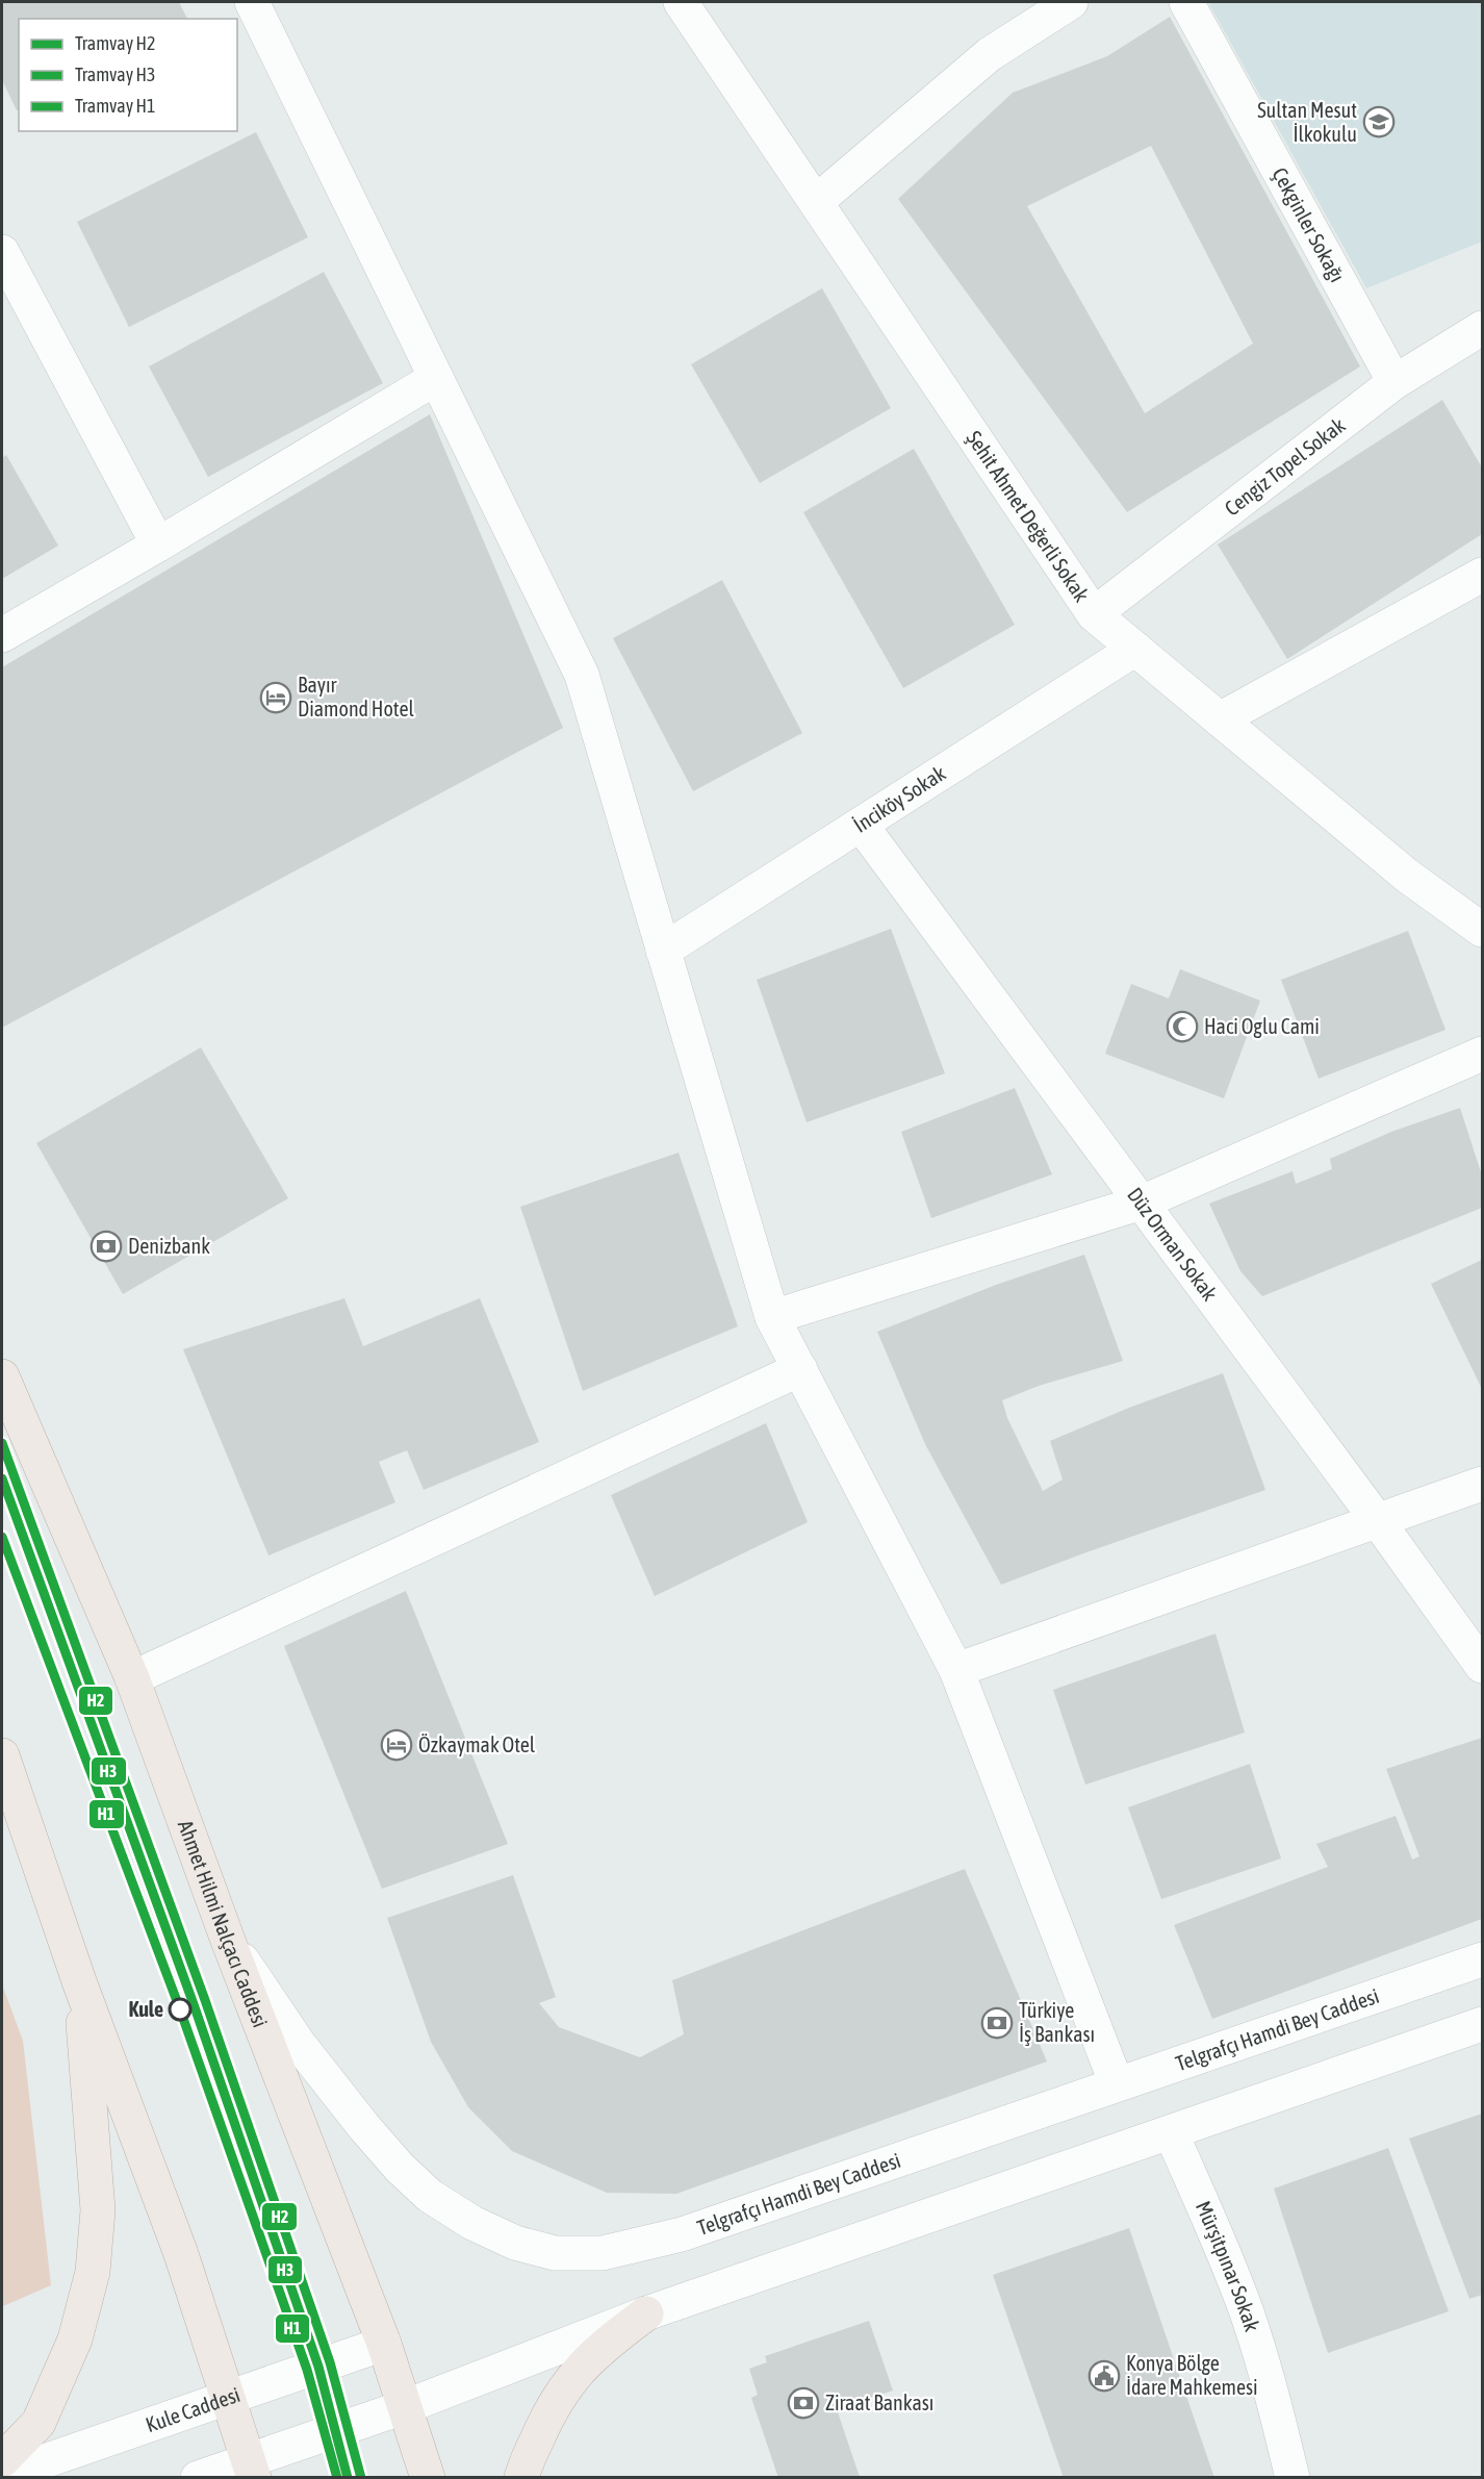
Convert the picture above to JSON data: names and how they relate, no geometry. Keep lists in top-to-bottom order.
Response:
{
  "streets": {
    "main road": ["Ahmet Hilmi Nalçacı Caddesi"],
    "street": [
      "Çekginler Sokağı",
      "Cengiz Topel Sokak",
      "Şehit Ahmet Değerli Sokak",
      "İnciköy Sokak",
      "Düz Orman Sokak",
      "Telgrafçı Hamdi Bey Caddesi",
      "Mürşitpınar Sokak",
      "Kule Caddesi"
    ]
  },
  "crossings": [
    ["Çekginler Sokağı", "Cengiz Topel Sokak"],
    ["Cengiz Topel Sokak", "Şehit Ahmet Değerli Sokak"],
    ["Şehit Ahmet Değerli Sokak", "İnciköy Sokak"],
    ["İnciköy Sokak", "Düz Orman Sokak"],
    ["Ahmet Hilmi Nalçacı Caddesi", "Telgrafçı Hamdi Bey Caddesi"],
    ["Ahmet Hilmi Nalçacı Caddesi", "Kule Caddesi"]
  ],
  "places": {
    "school or university": ["Sultan Mesut İlkokulu"],
    "hotel": ["Bayır Diamond Hotel", "Özkaymak Otel"],
    "mosque": ["Haci Oglu Cami"],
    "bank": ["Denizbank", "Türkiye İş Bankası", "Ziraat Bankası"],
    "other": ["Kule"],
    "public building": ["Konya Bölge İdare Mahkemesi"]
  },
  "lines": ["tram line H2", "tram line H3", "tram line H1"],
  "legend": ["Tramvay H2", "Tramvay H3", "Tramvay H1"]
}
